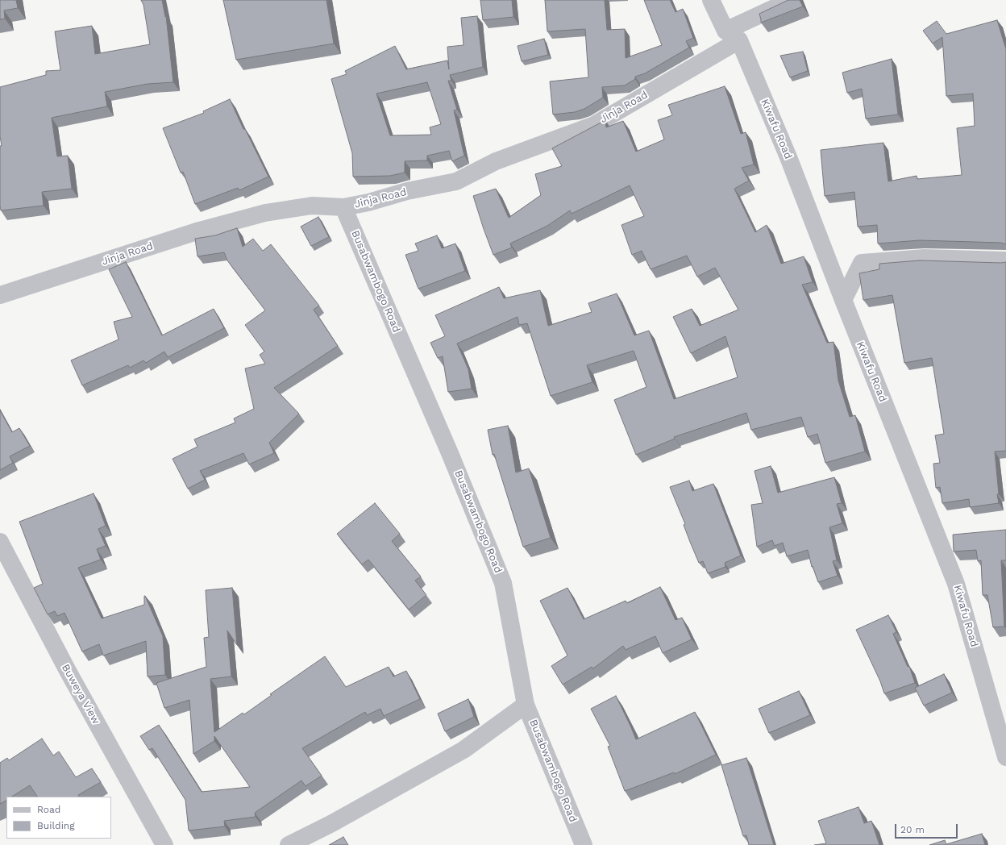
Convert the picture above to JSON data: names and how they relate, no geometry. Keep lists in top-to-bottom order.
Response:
{
  "streets": {
    "street": [
      "Jinja Road",
      "Kiwafu Road",
      "Busabwambogo Road",
      "Buweya View"
    ]
  },
  "crossings": [
    ["Jinja Road", "Kiwafu Road"],
    ["Jinja Road", "Busabwambogo Road"]
  ],
  "legend": ["Road", "Building"],
  "scale_bar": "20 m"
}
